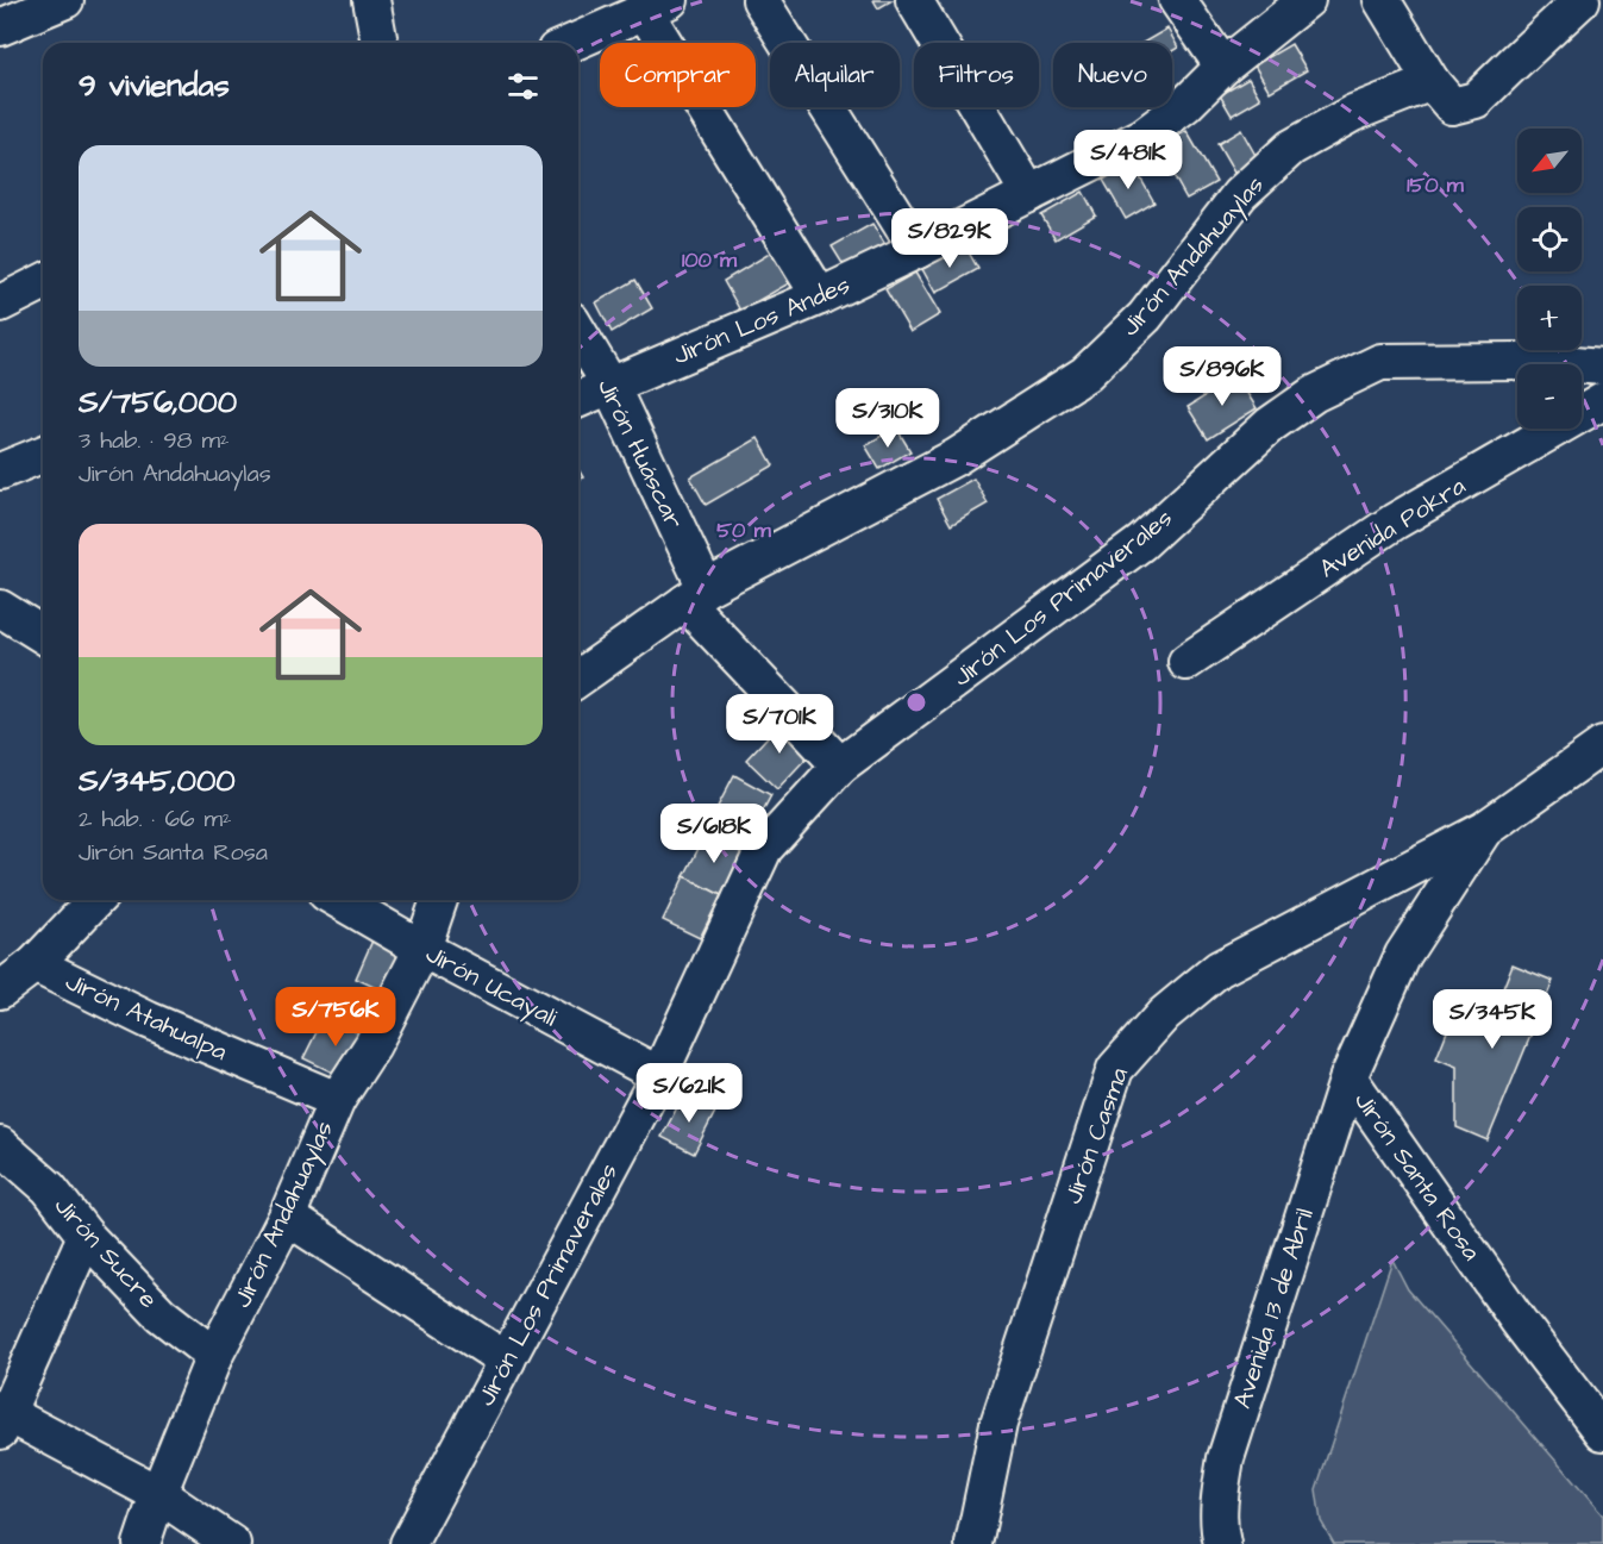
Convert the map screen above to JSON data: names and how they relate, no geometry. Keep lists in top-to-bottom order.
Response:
{
  "streets": {
    "street": [
      "Jirón Andahuaylas",
      "Jirón Los Andes",
      "Jirón Huáscar",
      "Avenida Pokra",
      "Jirón Los Primaverales",
      "Jirón Ucayali",
      "Jirón Atahualpa",
      "Jirón Casma",
      "Jirón Santa Rosa",
      "Jirón Sucre",
      "Avenida 13 de Abril"
    ]
  },
  "crossings": [
    ["Jirón Andahuaylas", "Jirón Huáscar"],
    ["Jirón Andahuaylas", "Jirón Ucayali"],
    ["Jirón Andahuaylas", "Jirón Atahualpa"],
    ["Jirón Andahuaylas", "Jirón Sucre"],
    ["Jirón Los Andes", "Jirón Huáscar"],
    ["Jirón Huáscar", "Jirón Los Primaverales"],
    ["Jirón Los Primaverales", "Jirón Ucayali"],
    ["Jirón Casma", "Jirón Santa Rosa"],
    ["Jirón Santa Rosa", "Avenida 13 de Abril"]
  ],
  "north": "bottom left",
  "page": {
    "chip": [
      "Comprar",
      "Alquilar",
      "Filtros",
      "Nuevo"
    ],
    "heading": "9 viviendas",
    "map_buttons": ["+", "−"],
    "list": [
      {
        "name": "S/756,000",
        "note": "3 hab. · 98 m² · Jirón Andahuaylas"
      },
      {
        "name": "S/345,000",
        "note": "2 hab. · 66 m² · Jirón Santa Rosa"
      }
    ],
    "price": [
      "S/481K",
      "S/829K",
      "S/896K",
      "S/310K",
      "S/701K",
      "S/618K",
      "S/756K",
      "S/345K",
      "S/621K"
    ]
  },
  "rings": ["150 m", "100 m", "50 m"]
}
